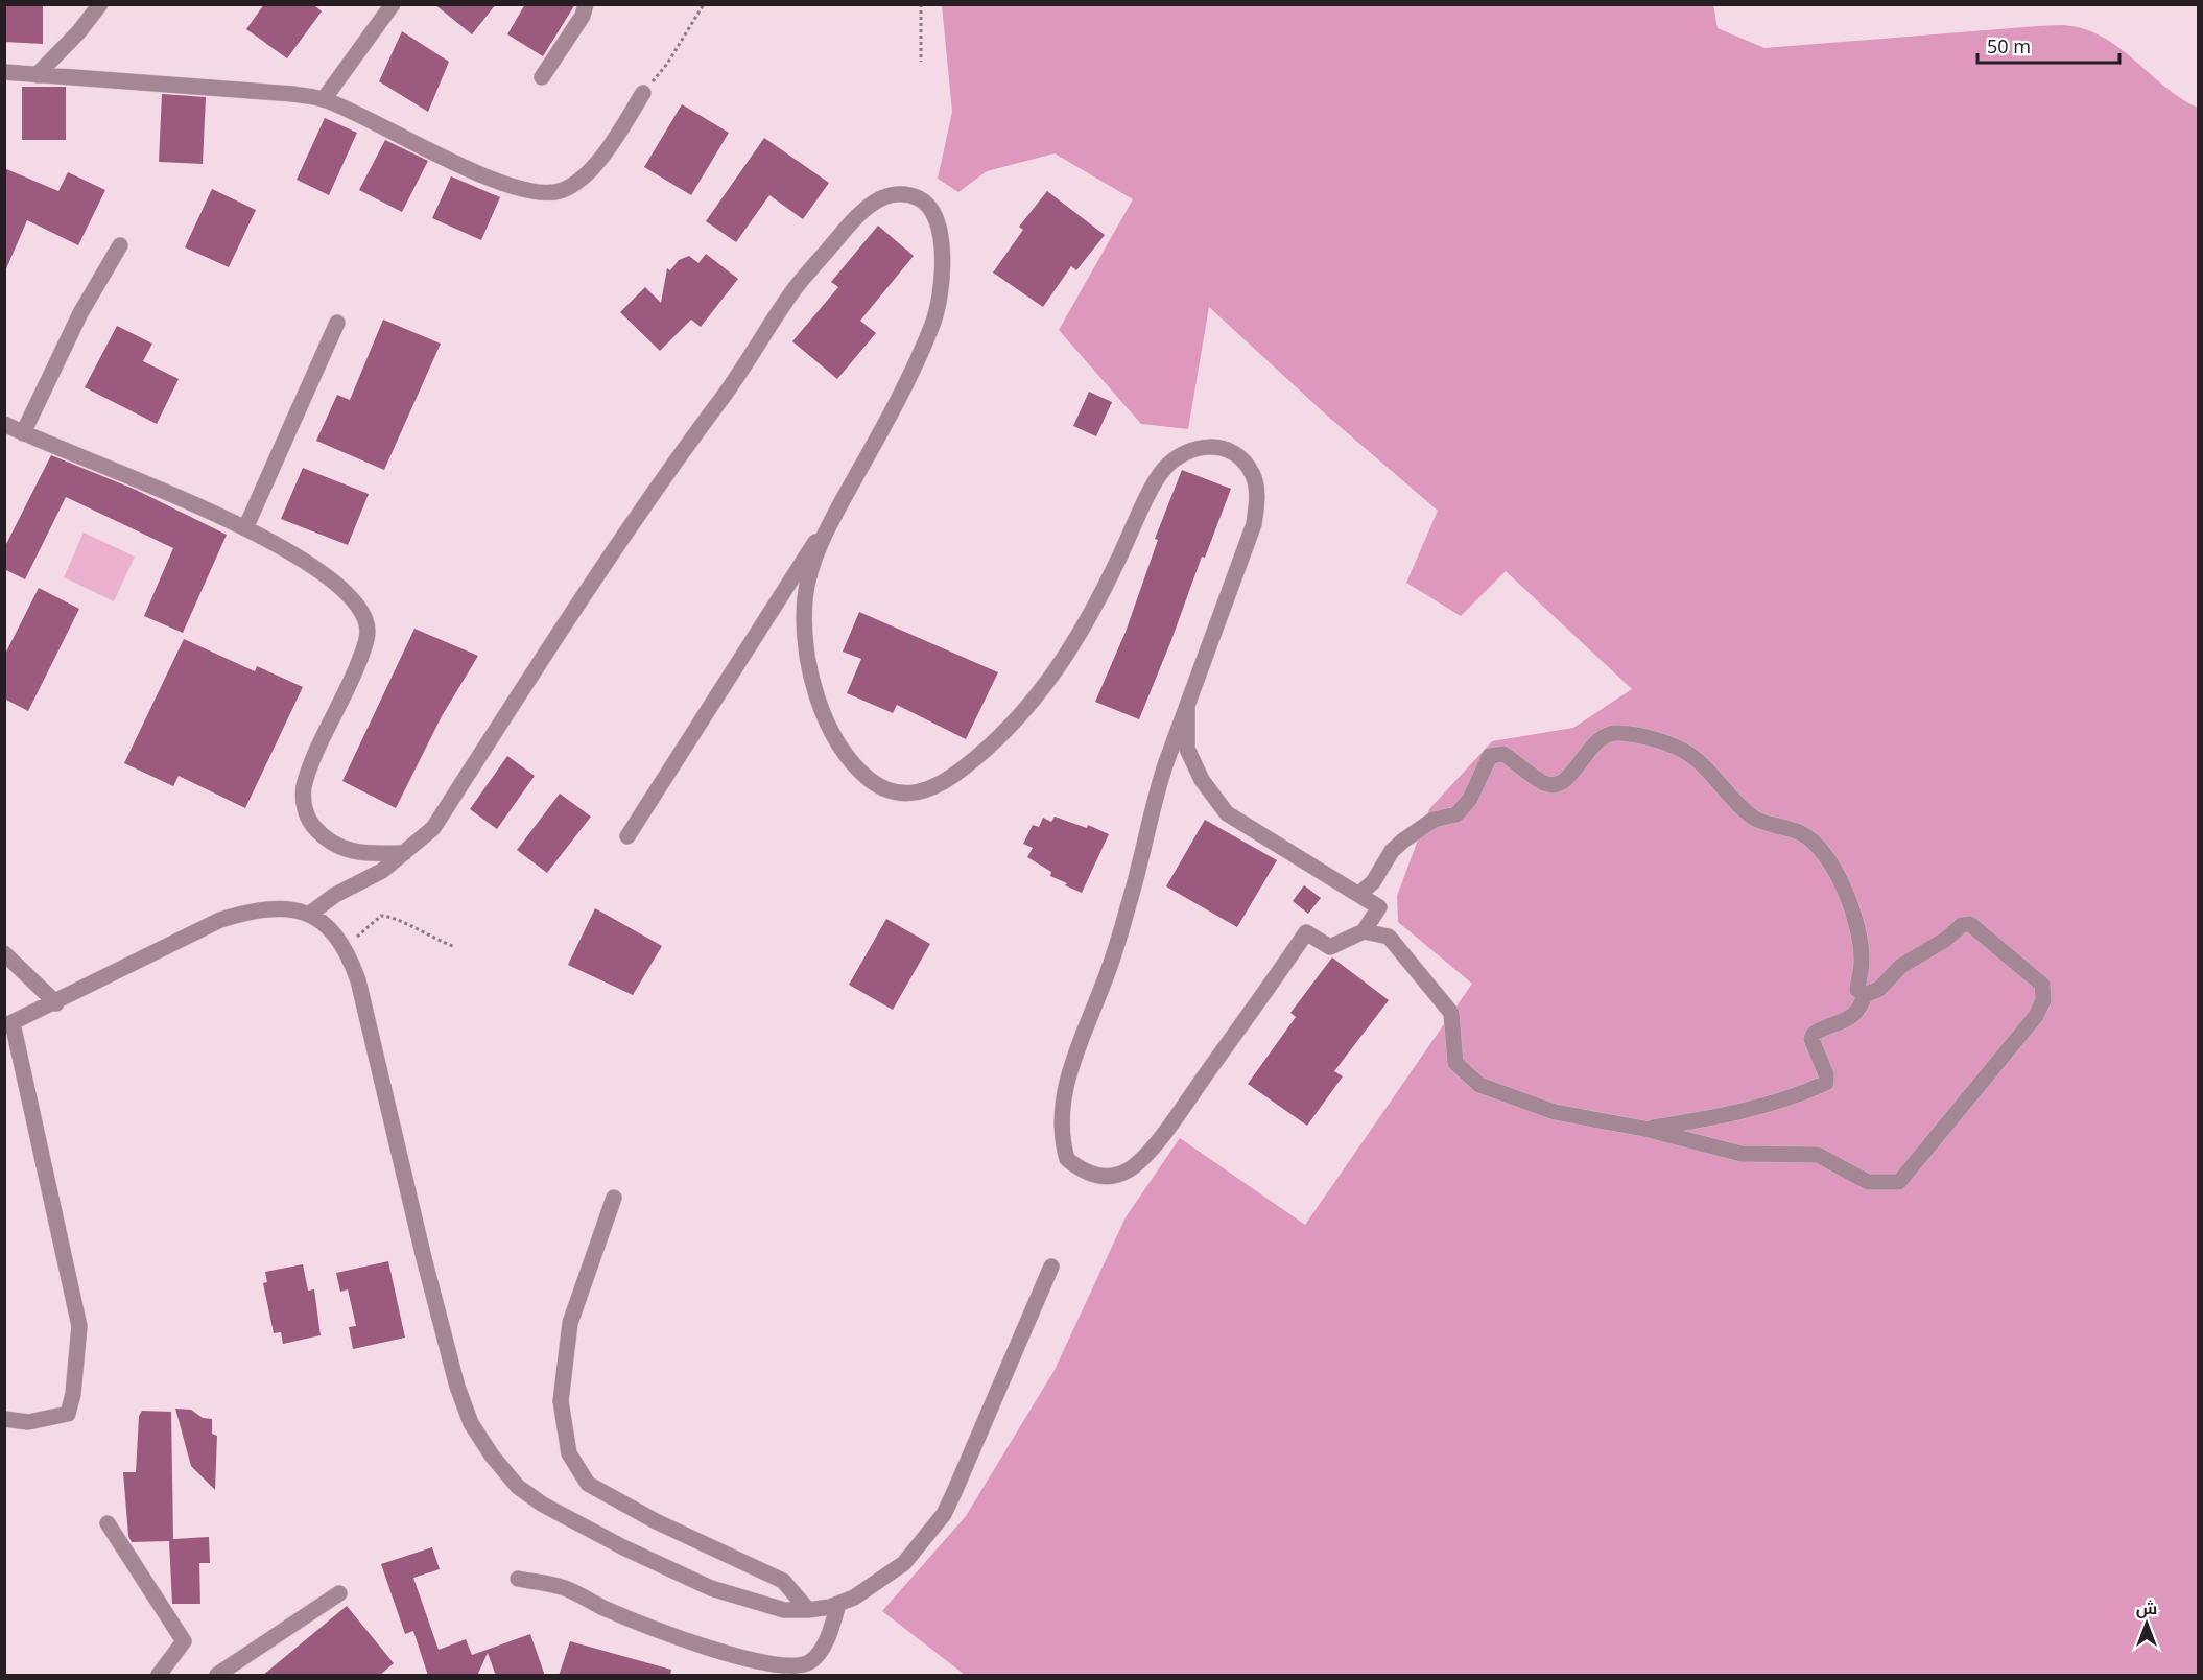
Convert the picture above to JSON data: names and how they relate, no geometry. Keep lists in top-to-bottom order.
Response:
{
  "scale_bar": "50 m",
  "north": "top"
}
